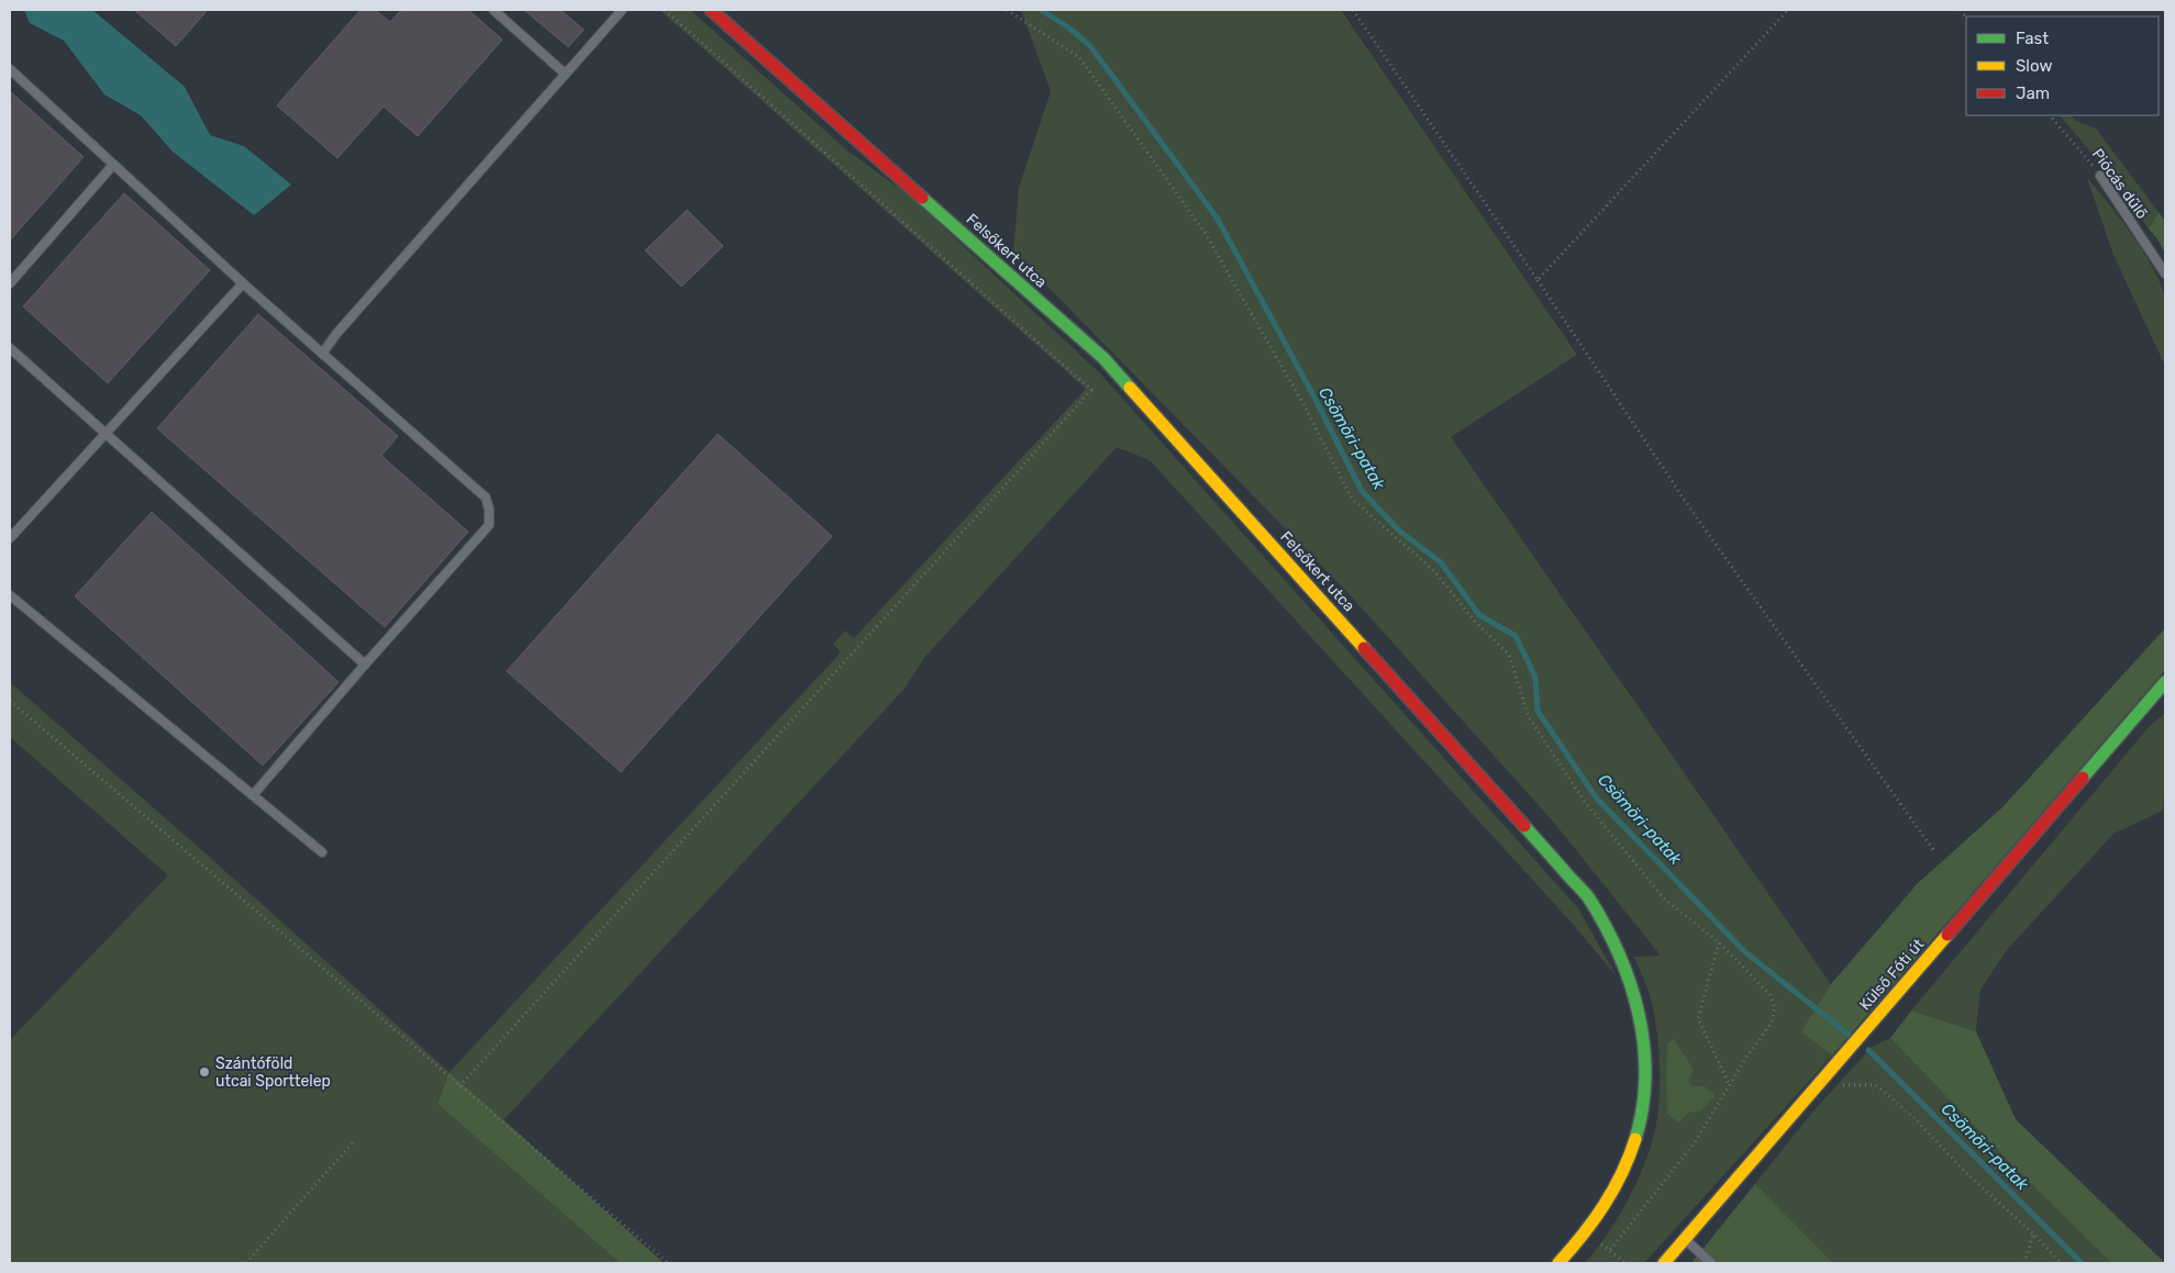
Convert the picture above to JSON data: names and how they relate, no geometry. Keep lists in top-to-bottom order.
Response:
{
  "streets": {
    "street": ["Felsőkert utca", "Külső Fóti út"],
    "lane": ["Piócás dűlő"]
  },
  "water": ["Csömöri-patak"],
  "places": ["Szántóföld utcai Sporttelep"],
  "legend": ["Fast", "Slow", "Jam"]
}
